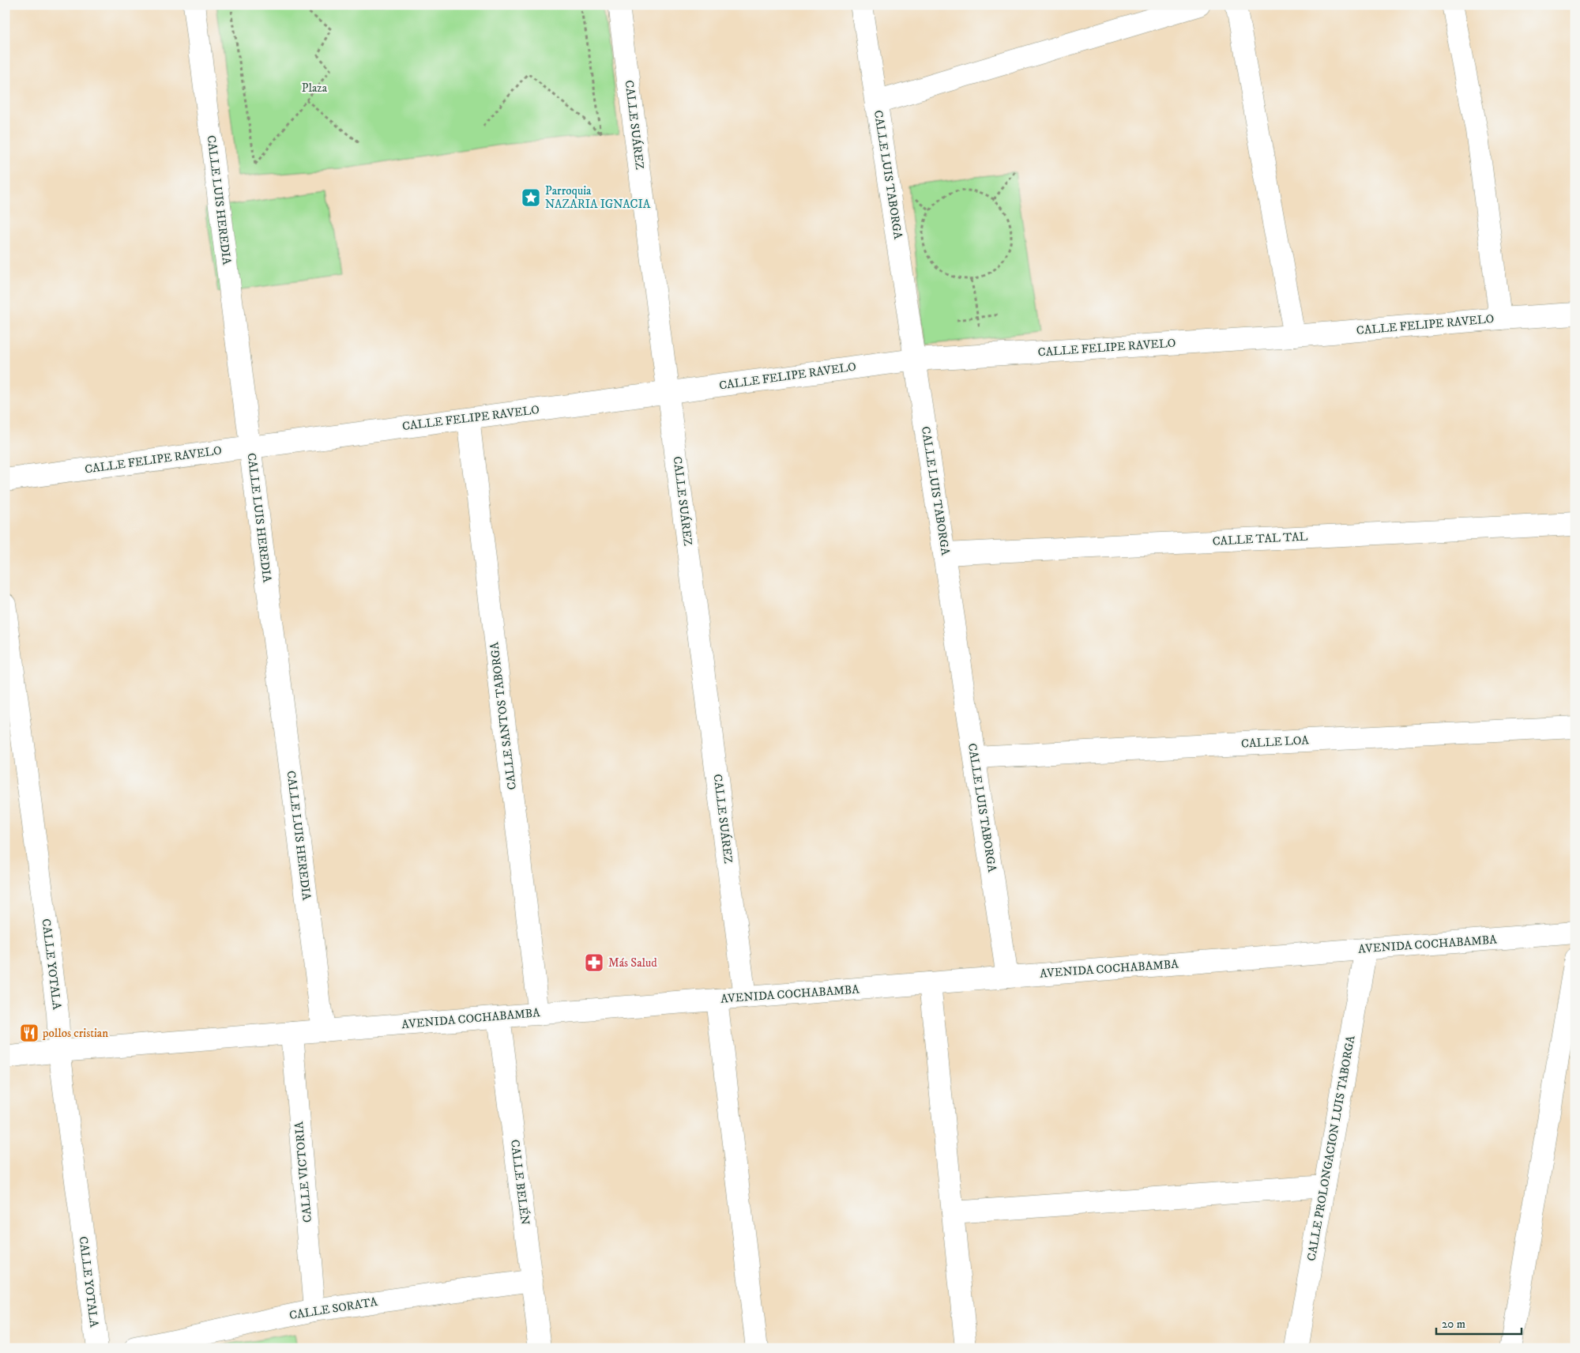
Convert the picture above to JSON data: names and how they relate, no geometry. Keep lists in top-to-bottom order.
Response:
{
  "streets": {
    "street": [
      "CALLE SUÁREZ",
      "CALLE LUIS TABORGA",
      "CALLE LUIS HEREDIA",
      "CALLE FELIPE RAVELO",
      "CALLE TAL TAL",
      "CALLE SANTOS TABORGA",
      "CALLE LOA",
      "AVENIDA COCHABAMBA",
      "CALLE YOTALA",
      "CALLE PROLONGACION LUIS TABORGA",
      "CALLE VICTORIA",
      "CALLE BELÉN",
      "CALLE SORATA"
    ]
  },
  "crossings": [
    ["CALLE SUÁREZ", "CALLE FELIPE RAVELO"],
    ["CALLE SUÁREZ", "AVENIDA COCHABAMBA"],
    ["CALLE LUIS TABORGA", "CALLE FELIPE RAVELO"],
    ["CALLE LUIS TABORGA", "CALLE TAL TAL"],
    ["CALLE LUIS TABORGA", "CALLE LOA"],
    ["CALLE LUIS TABORGA", "AVENIDA COCHABAMBA"],
    ["CALLE LUIS HEREDIA", "CALLE FELIPE RAVELO"],
    ["CALLE LUIS HEREDIA", "AVENIDA COCHABAMBA"],
    ["CALLE FELIPE RAVELO", "CALLE SANTOS TABORGA"],
    ["CALLE SANTOS TABORGA", "AVENIDA COCHABAMBA"],
    ["AVENIDA COCHABAMBA", "CALLE YOTALA"],
    ["AVENIDA COCHABAMBA", "CALLE PROLONGACION LUIS TABORGA"],
    ["AVENIDA COCHABAMBA", "CALLE VICTORIA"],
    ["AVENIDA COCHABAMBA", "CALLE BELÉN"],
    ["CALLE VICTORIA", "CALLE SORATA"],
    ["CALLE BELÉN", "CALLE SORATA"]
  ],
  "parks": ["Plaza"],
  "places": {
    "place": ["Parroquia NAZARIA IGNACIA"],
    "pharmacy": ["Más Salud"],
    "restaurant": ["pollos cristian"]
  },
  "scale_bar": "20 m"
}
